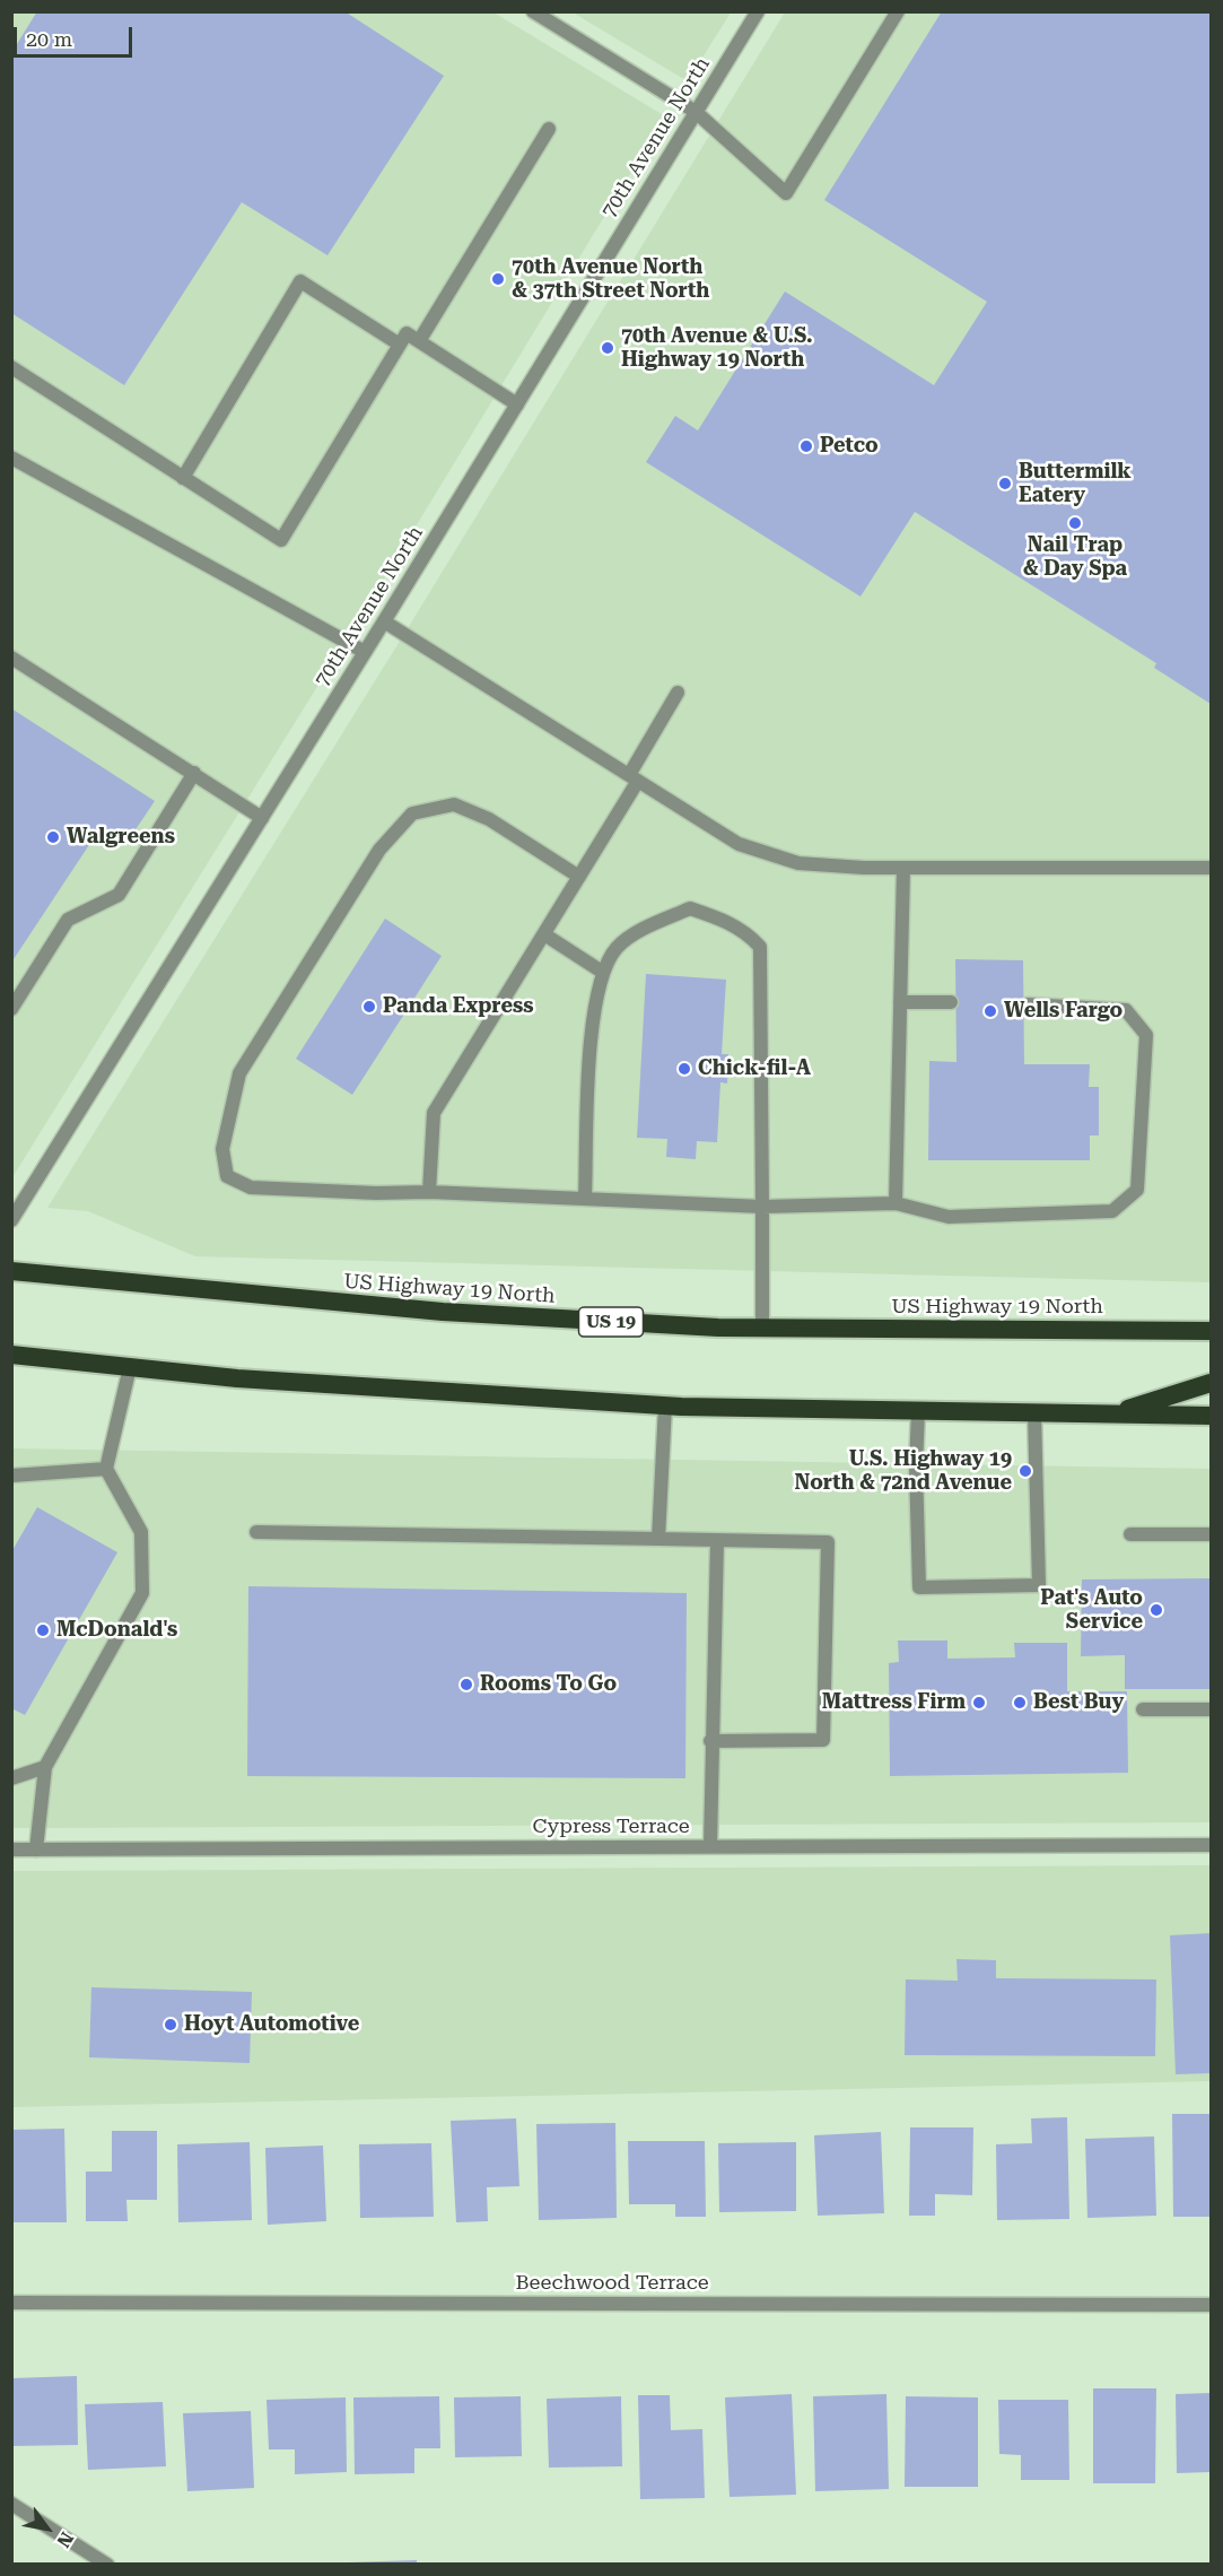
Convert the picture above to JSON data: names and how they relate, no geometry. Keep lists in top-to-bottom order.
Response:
{
  "streets": {
    "highway": ["US Highway 19 North", "US 19"],
    "street": ["70th Avenue North", "Cypress Terrace", "Beechwood Terrace"]
  },
  "places": [
    "70th Avenue North & 37th Street North",
    "70th Avenue & U.S. Highway 19 North",
    "Petco",
    "Buttermilk Eatery",
    "Nail Trap & Day Spa",
    "Walgreens",
    "Panda Express",
    "Wells Fargo",
    "Chick-fil-A",
    "U.S. Highway 19 North & 72nd Avenue",
    "Pat's Auto Service",
    "McDonald's",
    "Rooms To Go",
    "Mattress Firm",
    "Best Buy",
    "Hoyt Automotive"
  ],
  "scale_bar": "20 m",
  "north": "bottom right"
}
